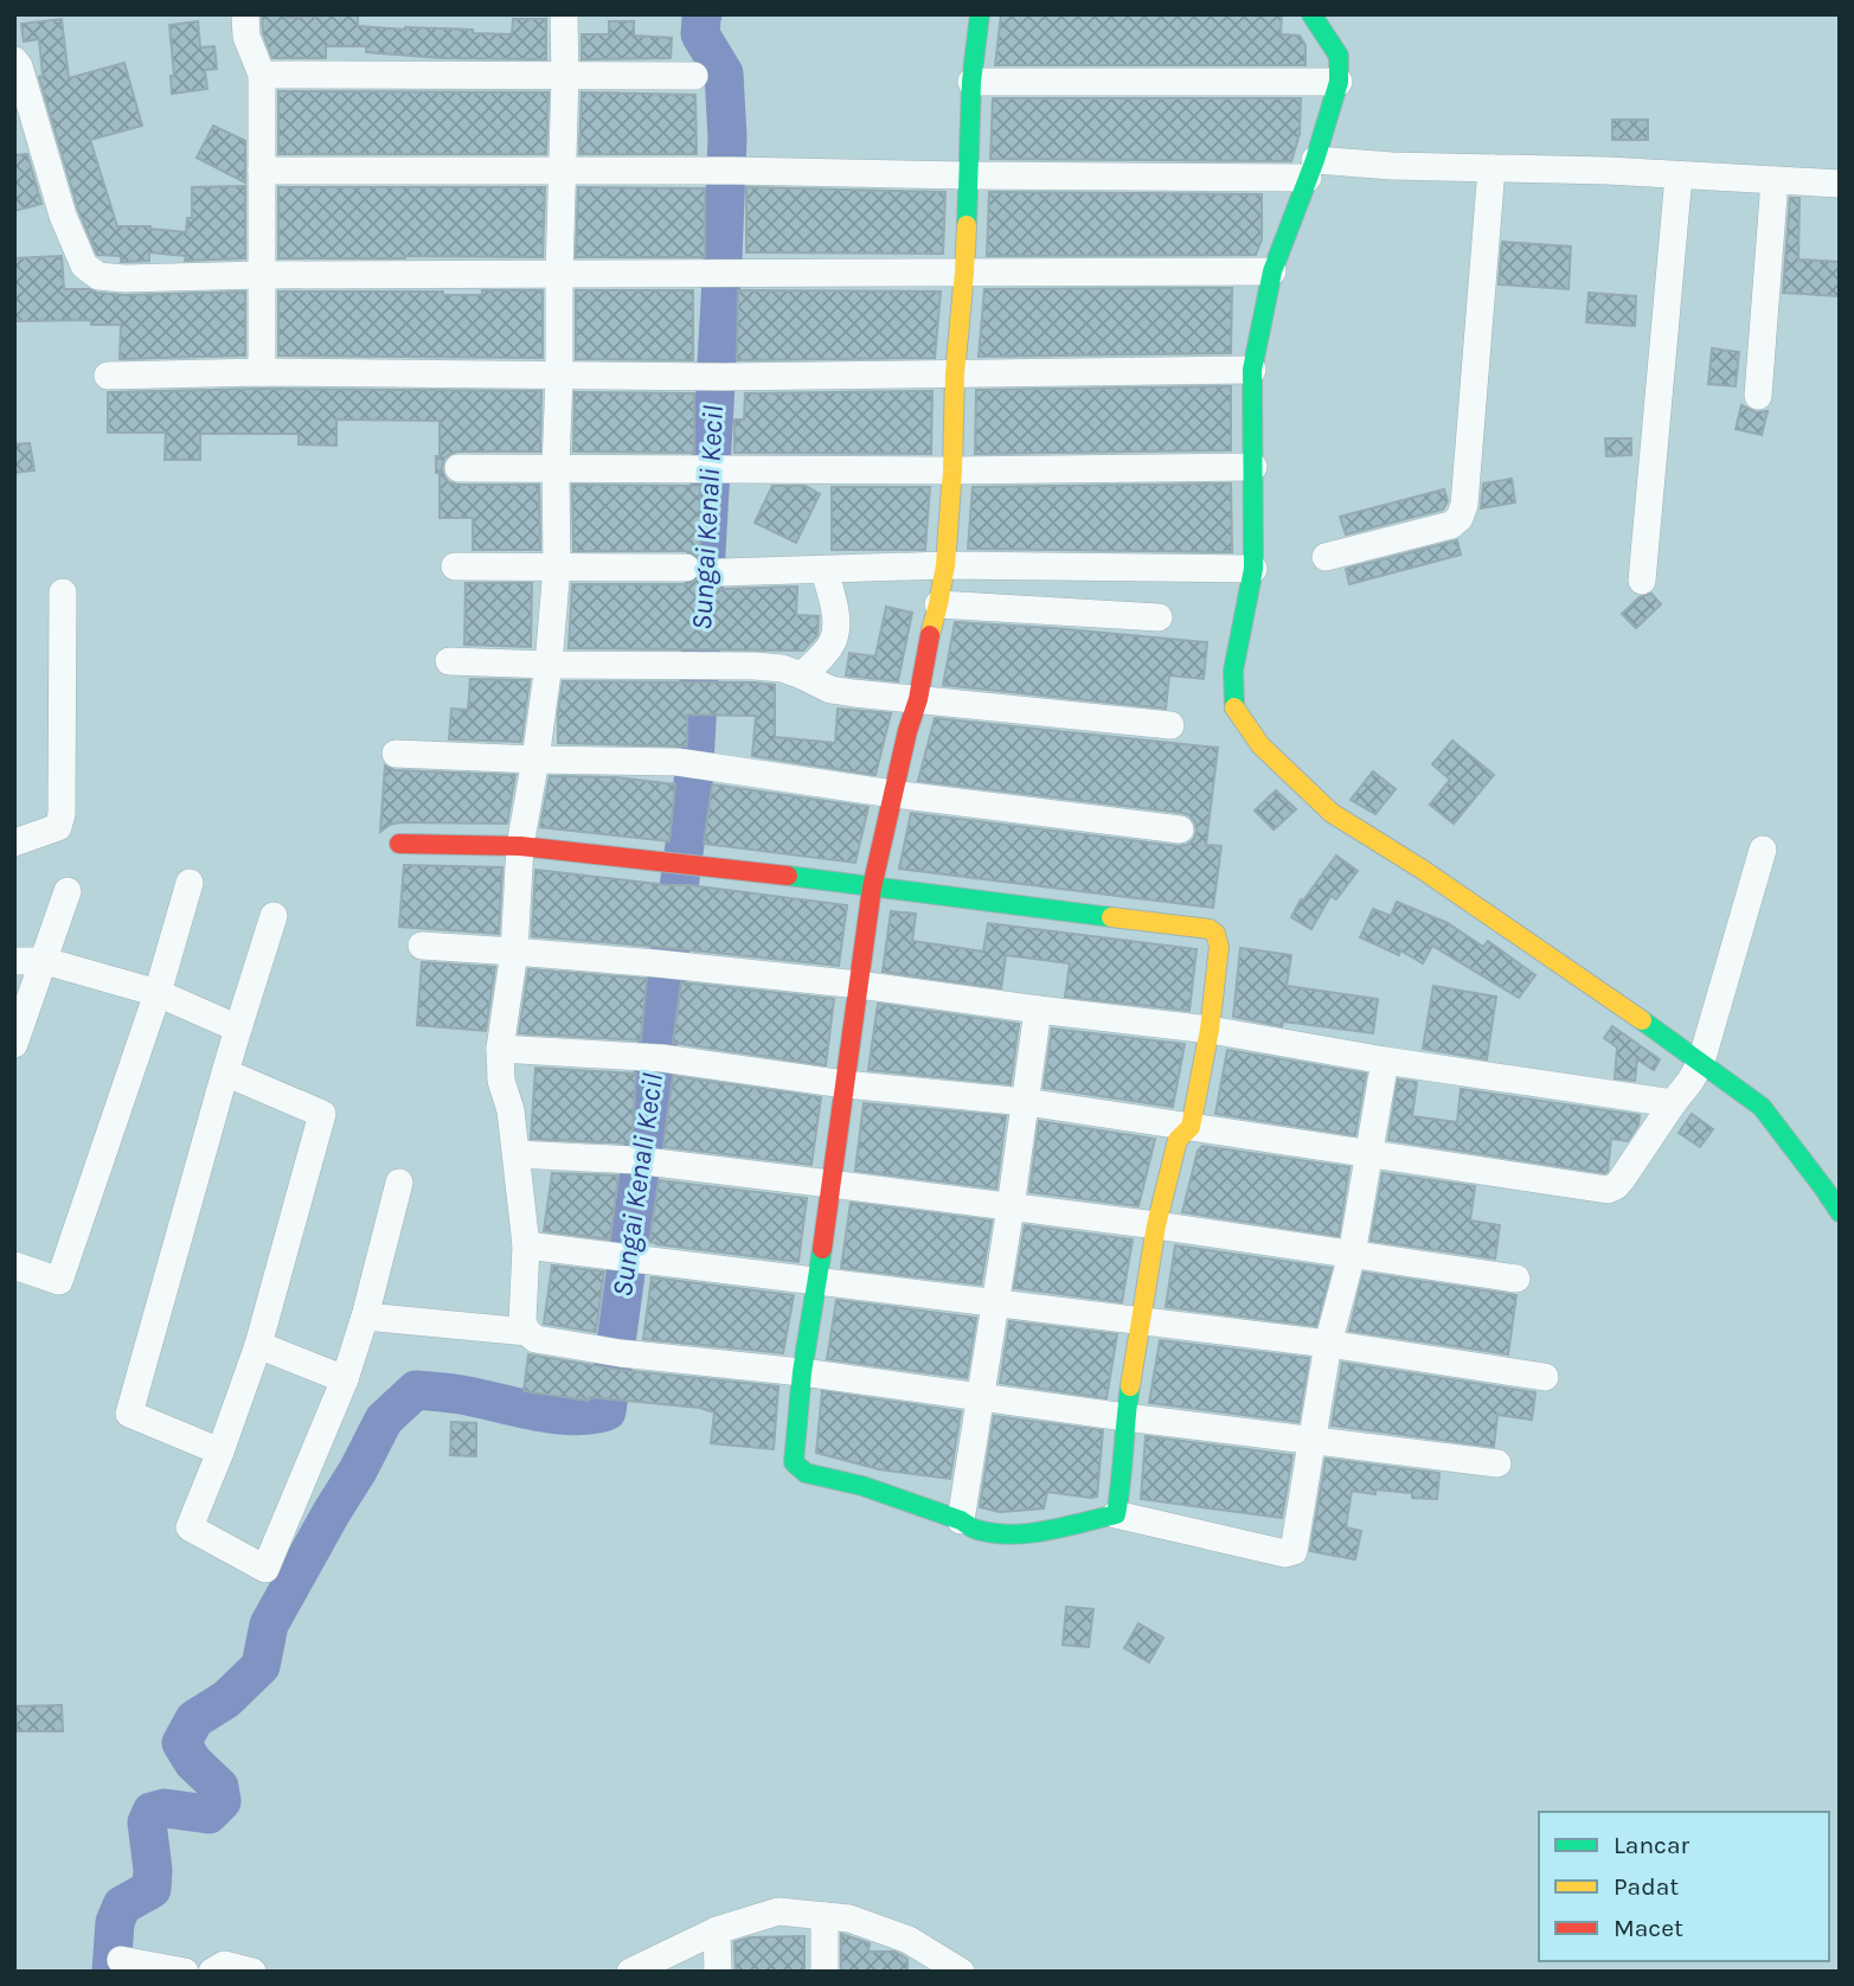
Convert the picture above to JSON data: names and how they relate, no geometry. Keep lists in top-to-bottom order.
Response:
{
  "water": ["Sungai Kenali Kecil"],
  "legend": ["Lancar", "Padat", "Macet"]
}
